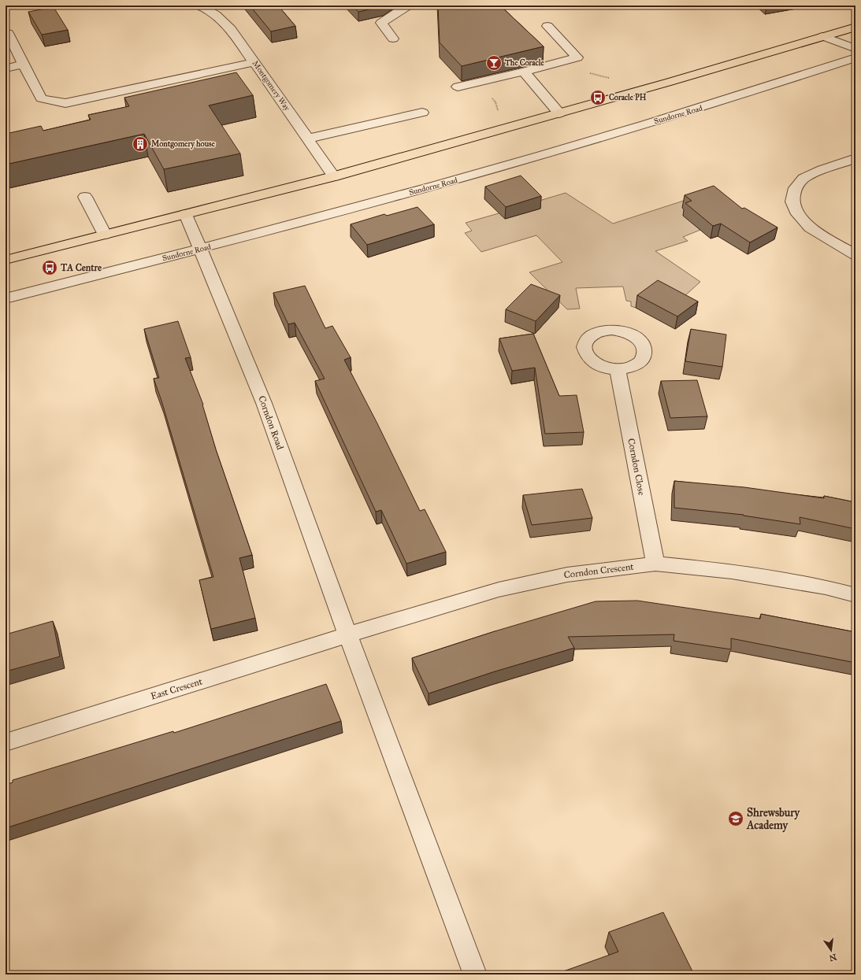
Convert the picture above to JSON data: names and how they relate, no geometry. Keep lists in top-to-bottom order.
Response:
{
  "streets": {
    "street": [
      "Montgomery Way",
      "Sundorne Road",
      "Corndon Road",
      "Corndon Close",
      "Corndon Crescent",
      "East Crescent"
    ]
  },
  "crossings": [
    ["Sundorne Road", "Corndon Road"],
    ["Corndon Road", "Corndon Crescent"],
    ["Corndon Road", "East Crescent"],
    ["Corndon Close", "Corndon Crescent"],
    ["Corndon Crescent", "East Crescent"]
  ],
  "places": {
    "bar": ["The Coracle"],
    "bus stop": ["Coracle PH", "TA Centre"],
    "building": ["Montgomery house"],
    "school or university": ["Shrewsbury Academy"]
  },
  "north": "bottom"
}
